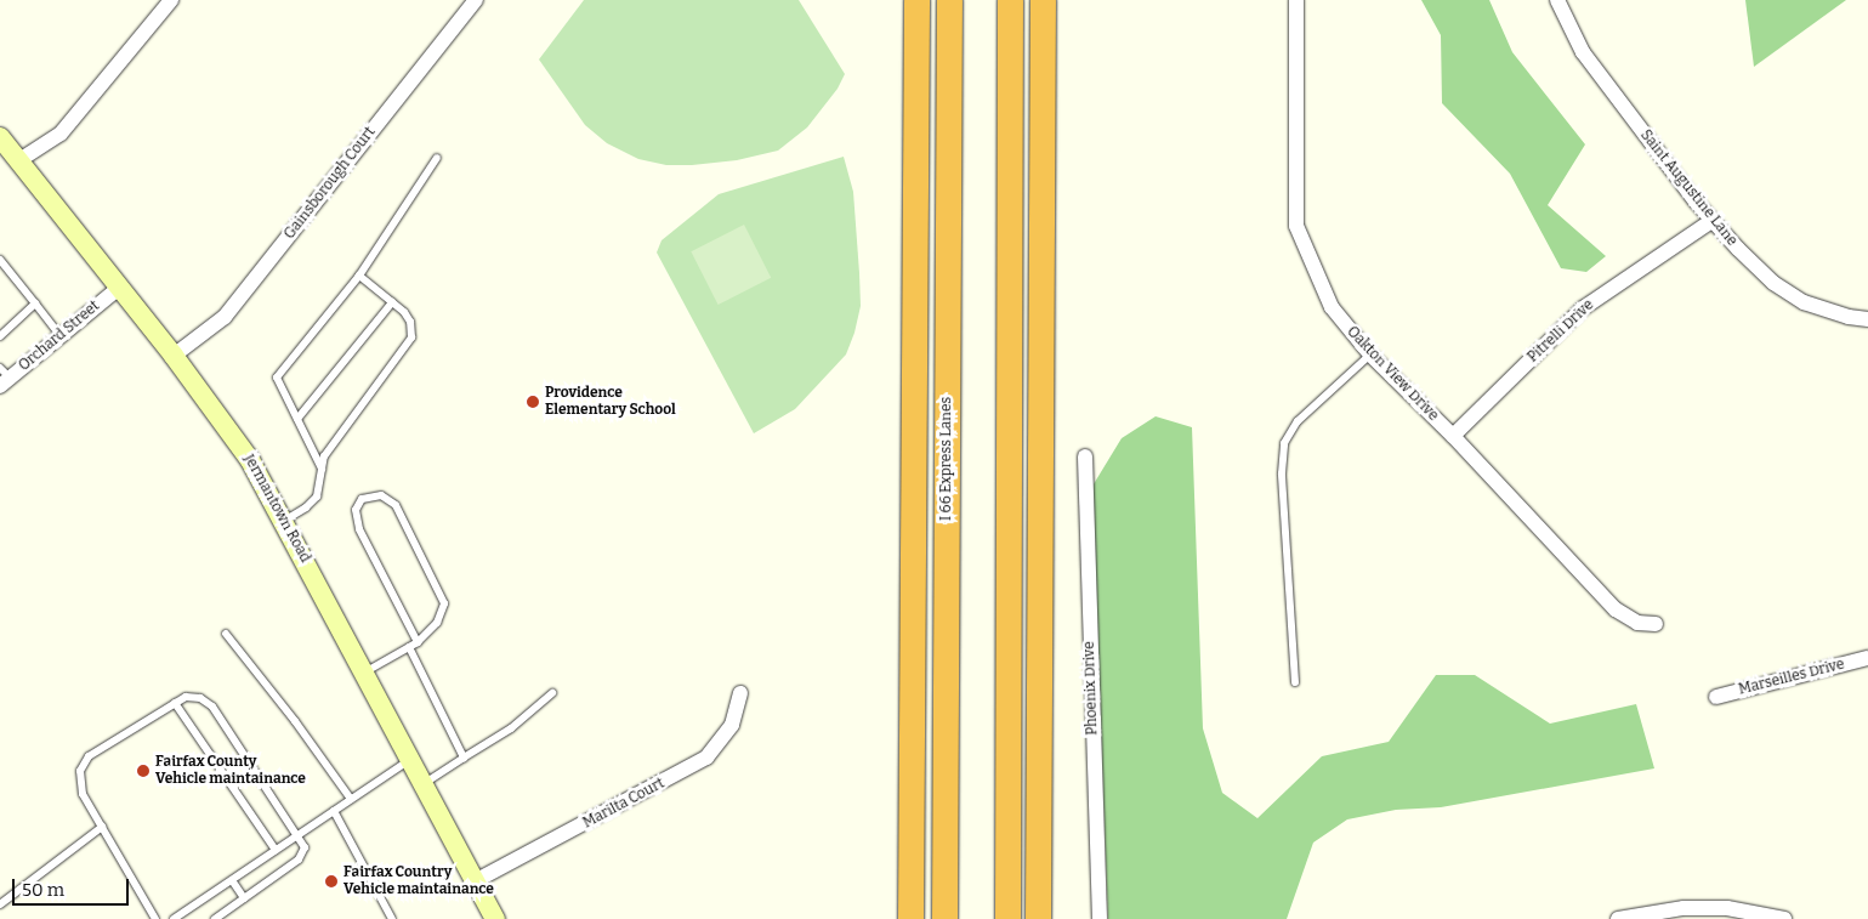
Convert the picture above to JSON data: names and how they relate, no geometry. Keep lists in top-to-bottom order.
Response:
{
  "streets": {
    "highway": ["I 66 Express Lanes"],
    "main road": ["Jermantown Road"],
    "street": [
      "Gainsborough Court",
      "Saint Augustine Lane",
      "Pitrelli Drive",
      "Orchard Street",
      "Oakton View Drive",
      "Marseilles Drive",
      "Phoenix Drive",
      "Marilta Court"
    ]
  },
  "crossings": [
    ["Gainsborough Court", "Jermantown Road"],
    ["Saint Augustine Lane", "Pitrelli Drive"],
    ["Pitrelli Drive", "Oakton View Drive"],
    ["Orchard Street", "Jermantown Road"],
    ["Jermantown Road", "Marilta Court"]
  ],
  "places": ["Providence Elementary School", "Fairfax County Vehicle maintainance", "Fairfax Country Vehicle maintainance"],
  "scale_bar": "50 m"
}
